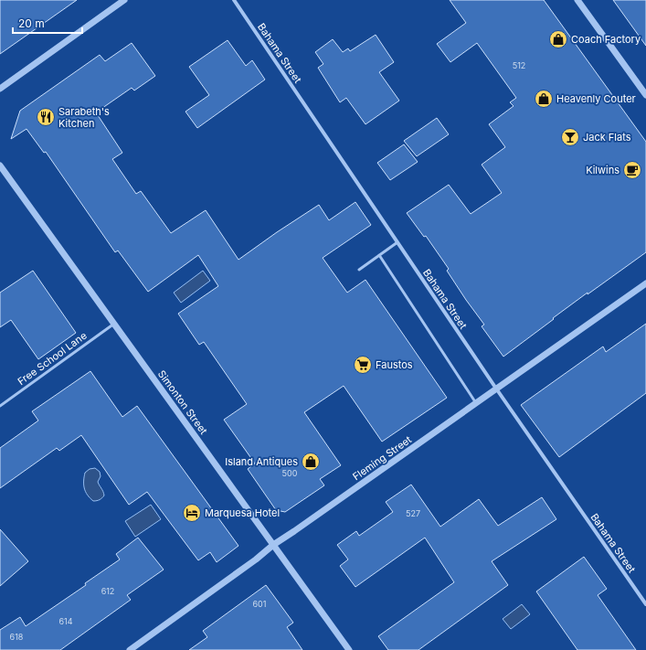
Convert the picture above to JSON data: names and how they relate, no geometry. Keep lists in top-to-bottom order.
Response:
{
  "streets": {
    "street": ["Bahama Street", "Simonton Street", "Fleming Street"],
    "lane": ["Free School Lane"]
  },
  "crossings": [
    ["Bahama Street", "Fleming Street"],
    ["Free School Lane", "Simonton Street"],
    ["Simonton Street", "Fleming Street"]
  ],
  "places": {
    "shop": ["Coach Factory", "Heavenly Couter", "Island Antiques"],
    "restaurant": ["Sarabeth's Kitchen"],
    "bar": ["Jack Flats"],
    "cafe": ["Kilwins"],
    "supermarket": ["Faustos"],
    "hotel": ["Marquesa Hotel"]
  },
  "house_numbers": [
    "512",
    "500",
    "527",
    "612",
    "601",
    "614",
    "618"
  ],
  "scale_bar": "20 m"
}
